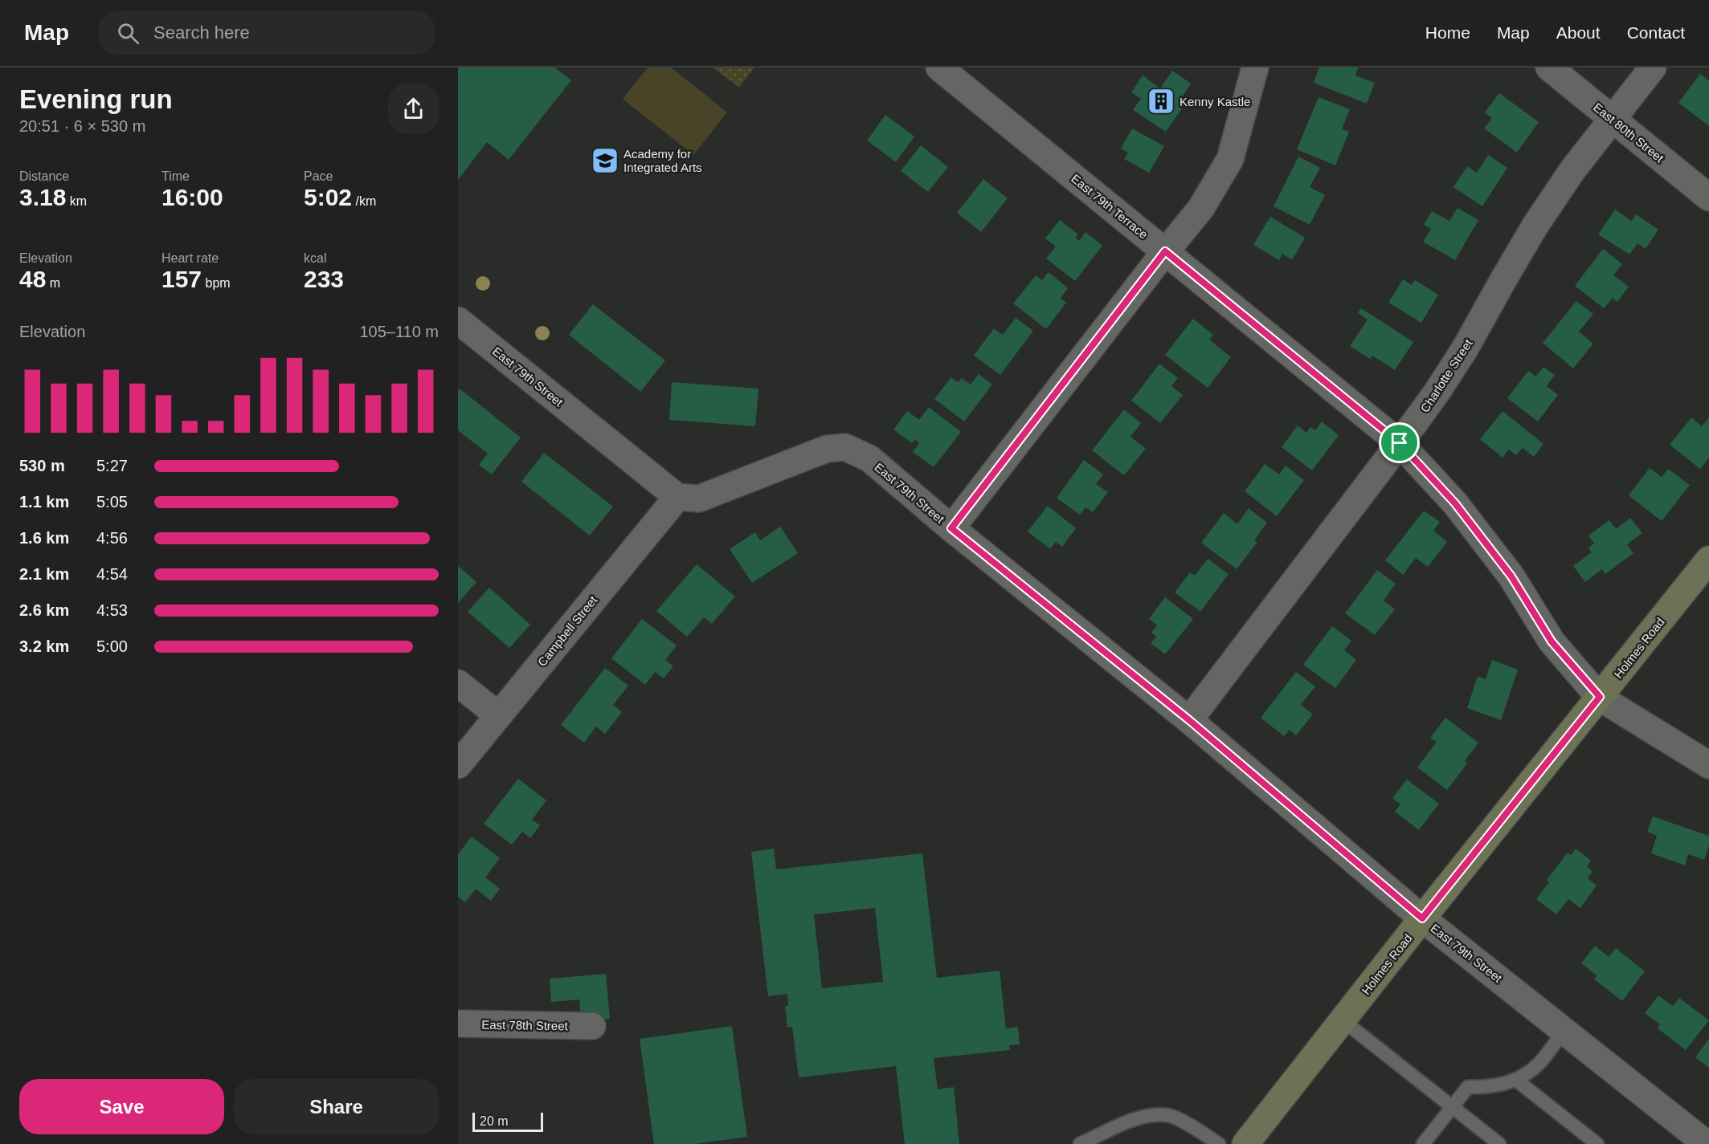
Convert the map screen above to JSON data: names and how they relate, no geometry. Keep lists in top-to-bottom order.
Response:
{
  "streets": {
    "main road": ["Holmes Road"],
    "street": [
      "East 80th Street",
      "East 79th Terrace",
      "Charlotte Street",
      "East 79th Street",
      "Campbell Street",
      "East 78th Street"
    ]
  },
  "crossings": [
    ["East 80th Street", "Charlotte Street"],
    ["East 79th Terrace", "Charlotte Street"],
    ["East 79th Terrace", "Holmes Road"],
    ["Charlotte Street", "East 79th Street"],
    ["East 79th Street", "Campbell Street"],
    ["East 79th Street", "Holmes Road"]
  ],
  "places": {
    "building": ["Kenny Kastle"],
    "school or university": ["Academy for Integrated Arts"]
  },
  "scale_bar": "20 m",
  "page": {
    "header": "Map",
    "search": "Search here",
    "nav": [
      "Home",
      "Map",
      "About",
      "Contact"
    ],
    "heading": ["Evening run", "20:51 · 6 × 530 m"],
    "stats": [
      ["Distance", "3.18 km"],
      ["Time", "16:00"],
      ["Pace", "5:02 /km"],
      ["Elevation", "48 m"],
      ["Heart rate", "157 bpm"],
      ["kcal", "233"]
    ],
    "chart": ["Elevation", "105–110 m"],
    "list": [
      {
        "name": "530 m",
        "note": "5:27"
      },
      {
        "name": "1.1 km",
        "note": "5:05"
      },
      {
        "name": "1.6 km",
        "note": "4:56"
      },
      {
        "name": "2.1 km",
        "note": "4:54"
      },
      {
        "name": "2.6 km",
        "note": "4:53"
      },
      {
        "name": "3.2 km",
        "note": "5:00"
      }
    ],
    "buttons": ["Save", "Share"],
    "scale": "20 m"
  }
}
